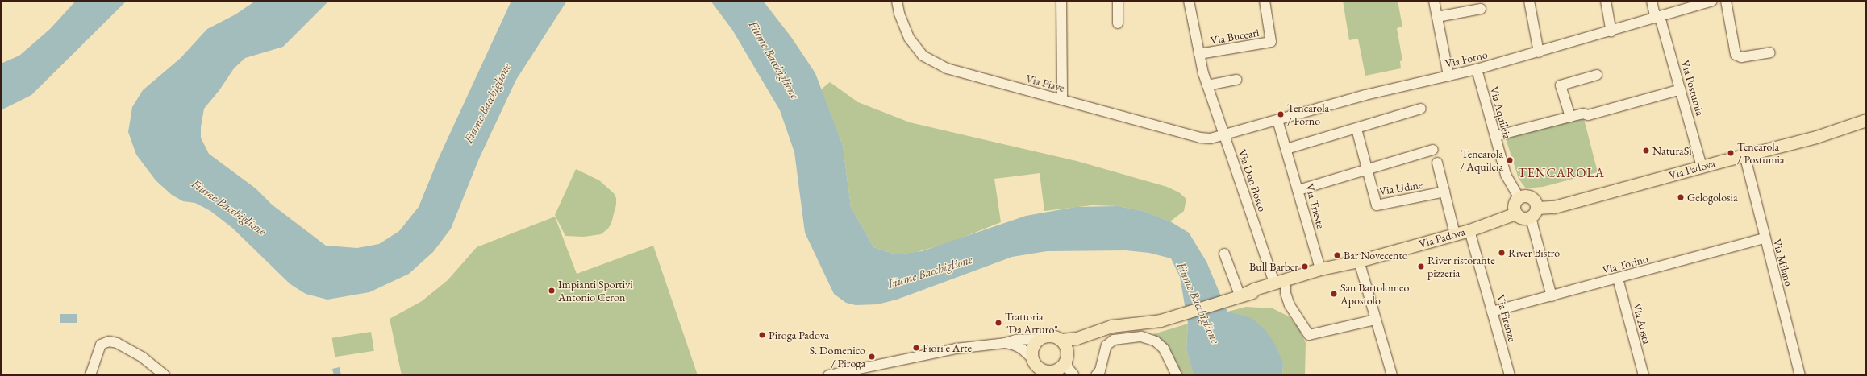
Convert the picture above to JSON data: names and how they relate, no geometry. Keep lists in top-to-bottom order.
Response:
{
  "streets": {
    "main road": ["Via Padova"],
    "street": [
      "Via Buccari",
      "Via Forno",
      "Via Piave",
      "Via Postumia",
      "Via Aquileia",
      "Via Don Bosco",
      "Via Udine",
      "Via Trieste",
      "Via Milano",
      "Via Torino",
      "Via Firenze",
      "Via Aosta"
    ]
  },
  "crossings": [
    ["Via Buccari", "Via Don Bosco"],
    ["Via Forno", "Via Piave"],
    ["Via Forno", "Via Postumia"],
    ["Via Forno", "Via Aquileia"],
    ["Via Forno", "Via Don Bosco"],
    ["Via Forno", "Via Trieste"],
    ["Via Piave", "Via Don Bosco"],
    ["Via Postumia", "Via Padova"],
    ["Via Aquileia", "Via Padova"],
    ["Via Padova", "Via Don Bosco"],
    ["Via Padova", "Via Trieste"],
    ["Via Padova", "Via Milano"],
    ["Via Padova", "Via Firenze"],
    ["Via Udine", "Via Trieste"],
    ["Via Milano", "Via Torino"],
    ["Via Torino", "Via Firenze"],
    ["Via Torino", "Via Aosta"]
  ],
  "districts": ["TENCAROLA"],
  "water": ["Fiume Bacchiglione"],
  "places": [
    "Tencarola / Forno",
    "NaturaSì",
    "Tencarola / Postumia",
    "Tencarola / Aquileia",
    "Gelogolosia",
    "River Bistrò",
    "Bar Novecento",
    "Bull Barber",
    "River ristorante pizzeria",
    "Impianti Sportivi Antonio Ceron",
    "San Bartolomeo Apostolo",
    "Trattoria \"Da Arturo\"",
    "Piroga Padova",
    "Fiori e Arte",
    "S. Domenico / Piroga"
  ]
}
